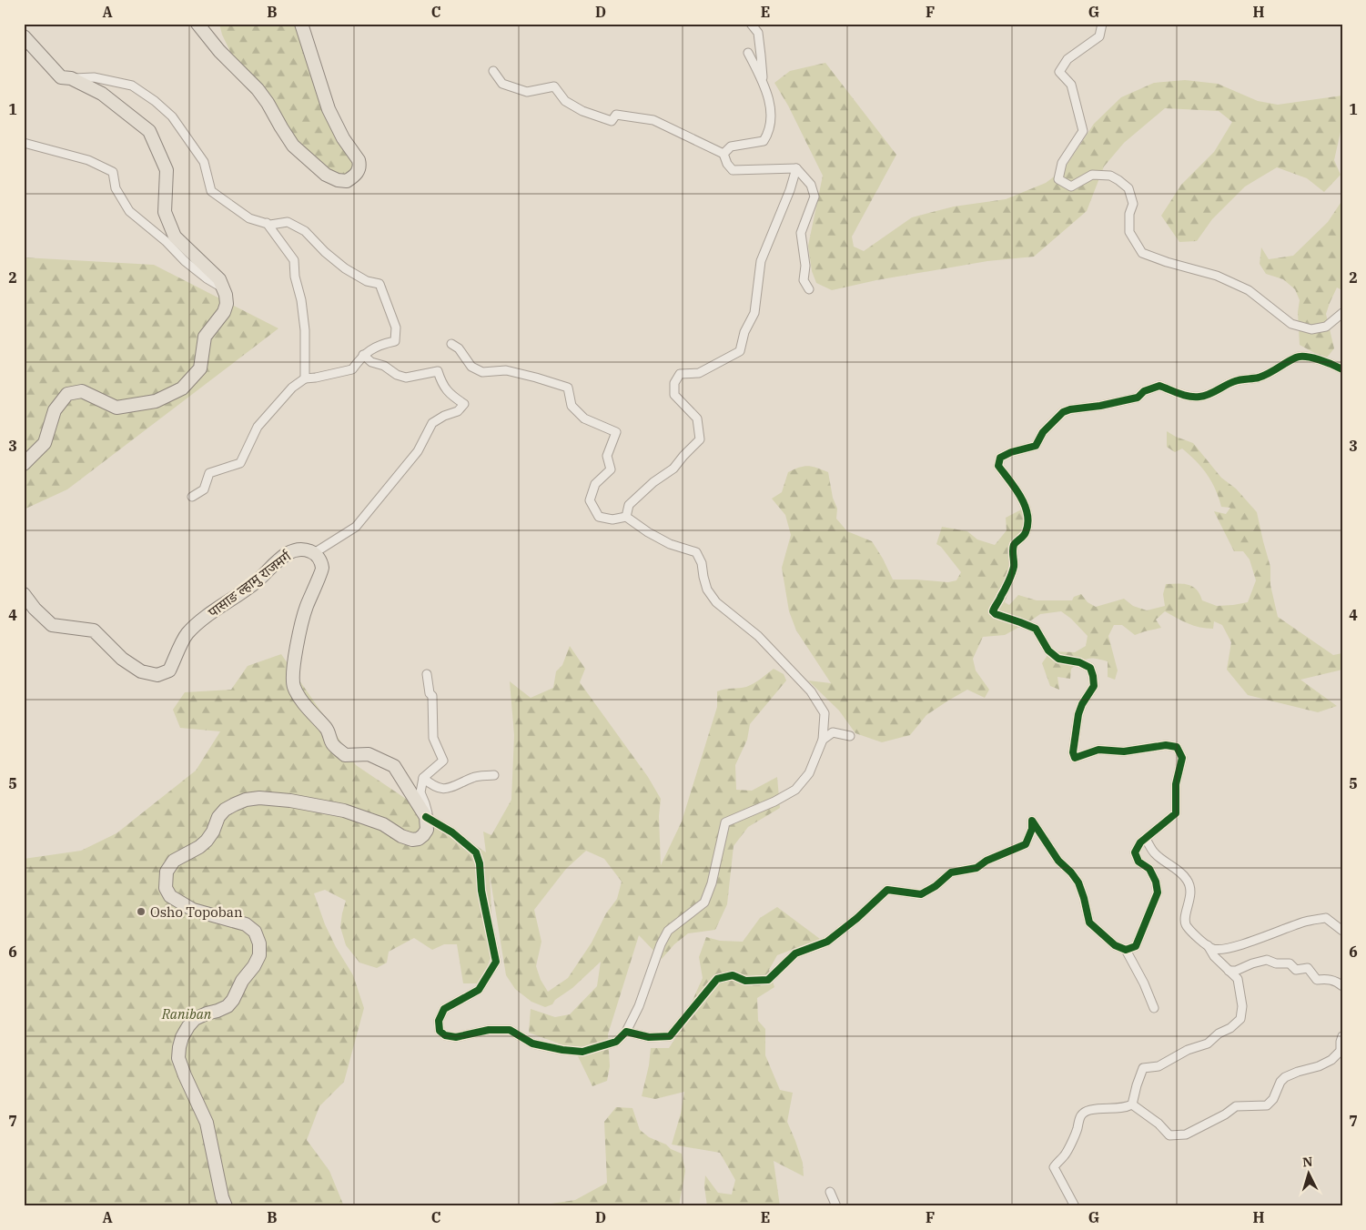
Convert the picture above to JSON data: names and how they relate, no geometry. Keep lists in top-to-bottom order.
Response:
{
  "streets": {
    "main road": ["पासाङ ल्हामु राजमर्ग"]
  },
  "parks": ["Raniban"],
  "places": ["Osho Topoban"],
  "north": "top",
  "grid": {
    "columns": [
      "A",
      "B",
      "C",
      "D",
      "E",
      "F",
      "G",
      "H"
    ],
    "rows": [
      "1",
      "2",
      "3",
      "4",
      "5",
      "6",
      "7"
    ]
  }
}
